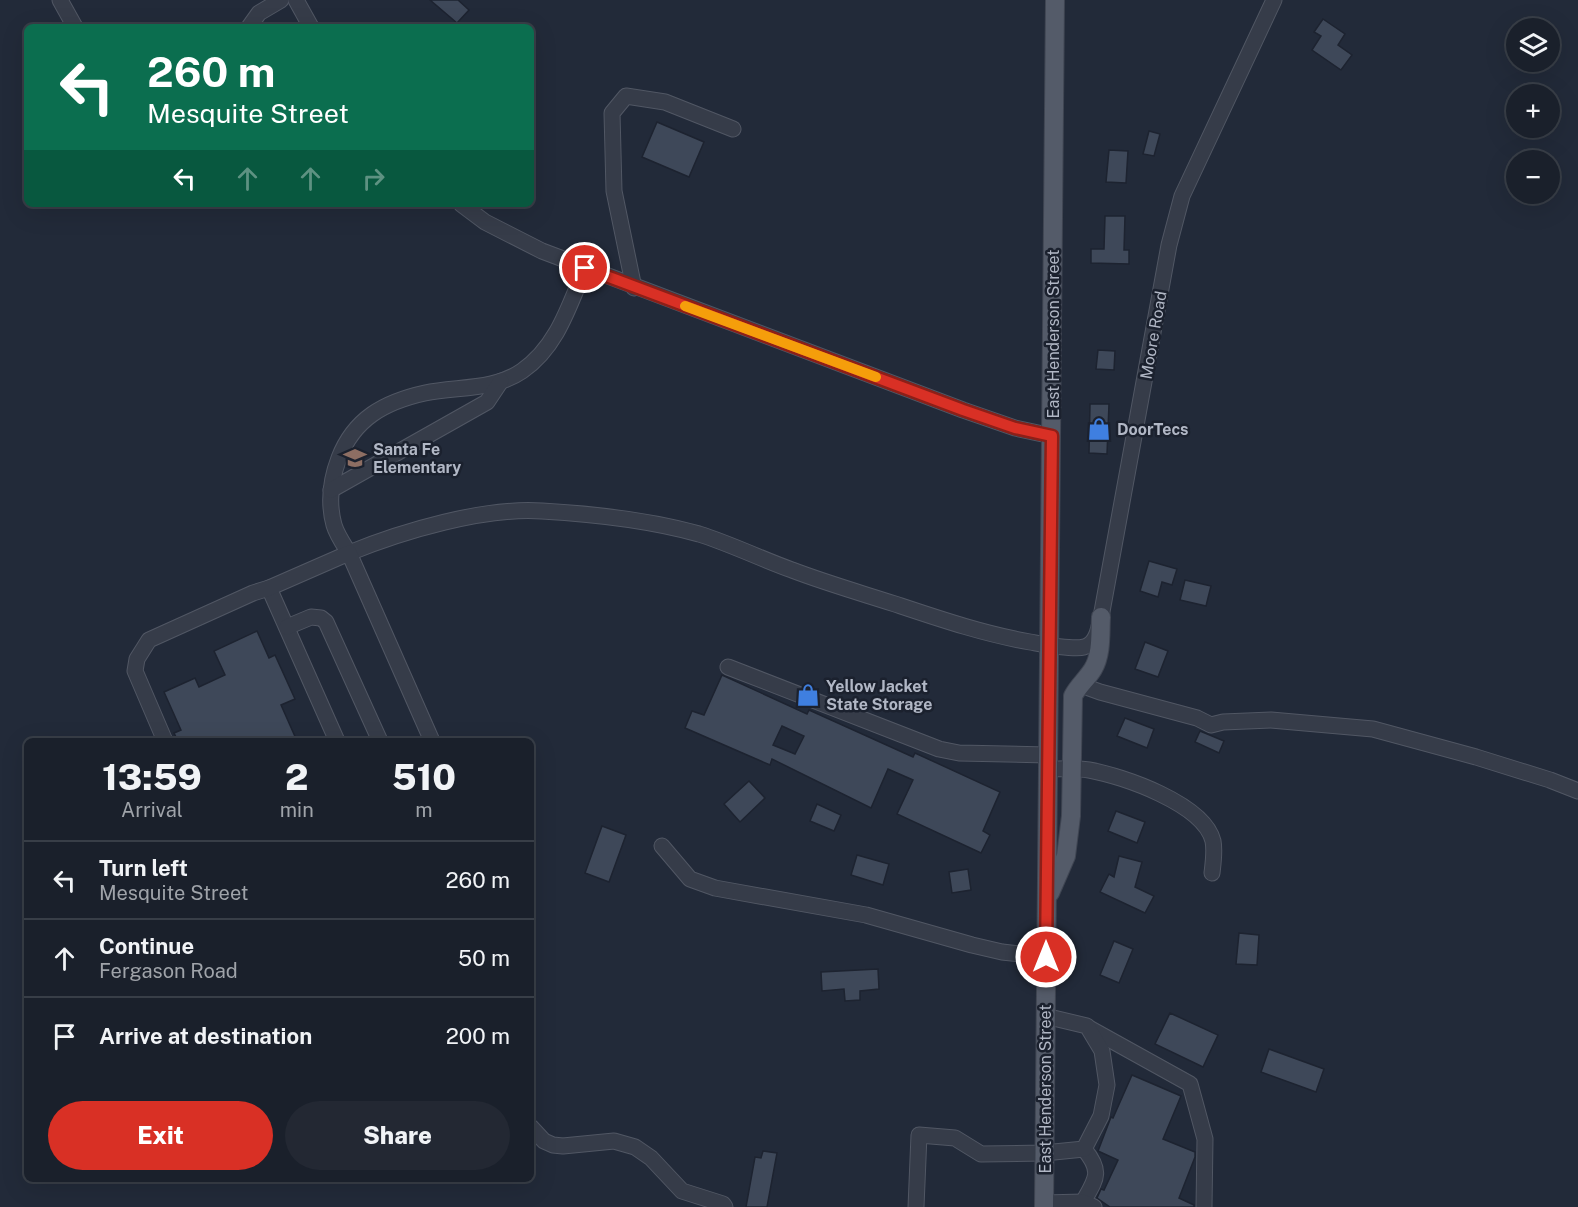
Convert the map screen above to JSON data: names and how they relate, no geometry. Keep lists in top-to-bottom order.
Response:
{
  "streets": {
    "main road": ["East Henderson Street"],
    "street": ["Moore Road"]
  },
  "crossings": [
    ["East Henderson Street", "Moore Road"]
  ],
  "places": {
    "shop": ["DoorTecs", "Yellow Jacket State Storage"],
    "school or university": ["Santa Fe Elementary"]
  },
  "page": {
    "map_buttons": ["+", "−"],
    "turn": ["260 m", "Mesquite Street"],
    "eta": [
      "13:59",
      "Arrival",
      "2",
      "min",
      "510",
      "m"
    ],
    "list": [
      {
        "name": "Turn left",
        "note": "Mesquite Street",
        "value": "260 m"
      },
      {
        "name": "Continue",
        "note": "Fergason Road",
        "value": "50 m"
      },
      {
        "name": "Arrive at destination",
        "value": "200 m"
      }
    ],
    "buttons": ["Exit", "Share"]
  }
}
